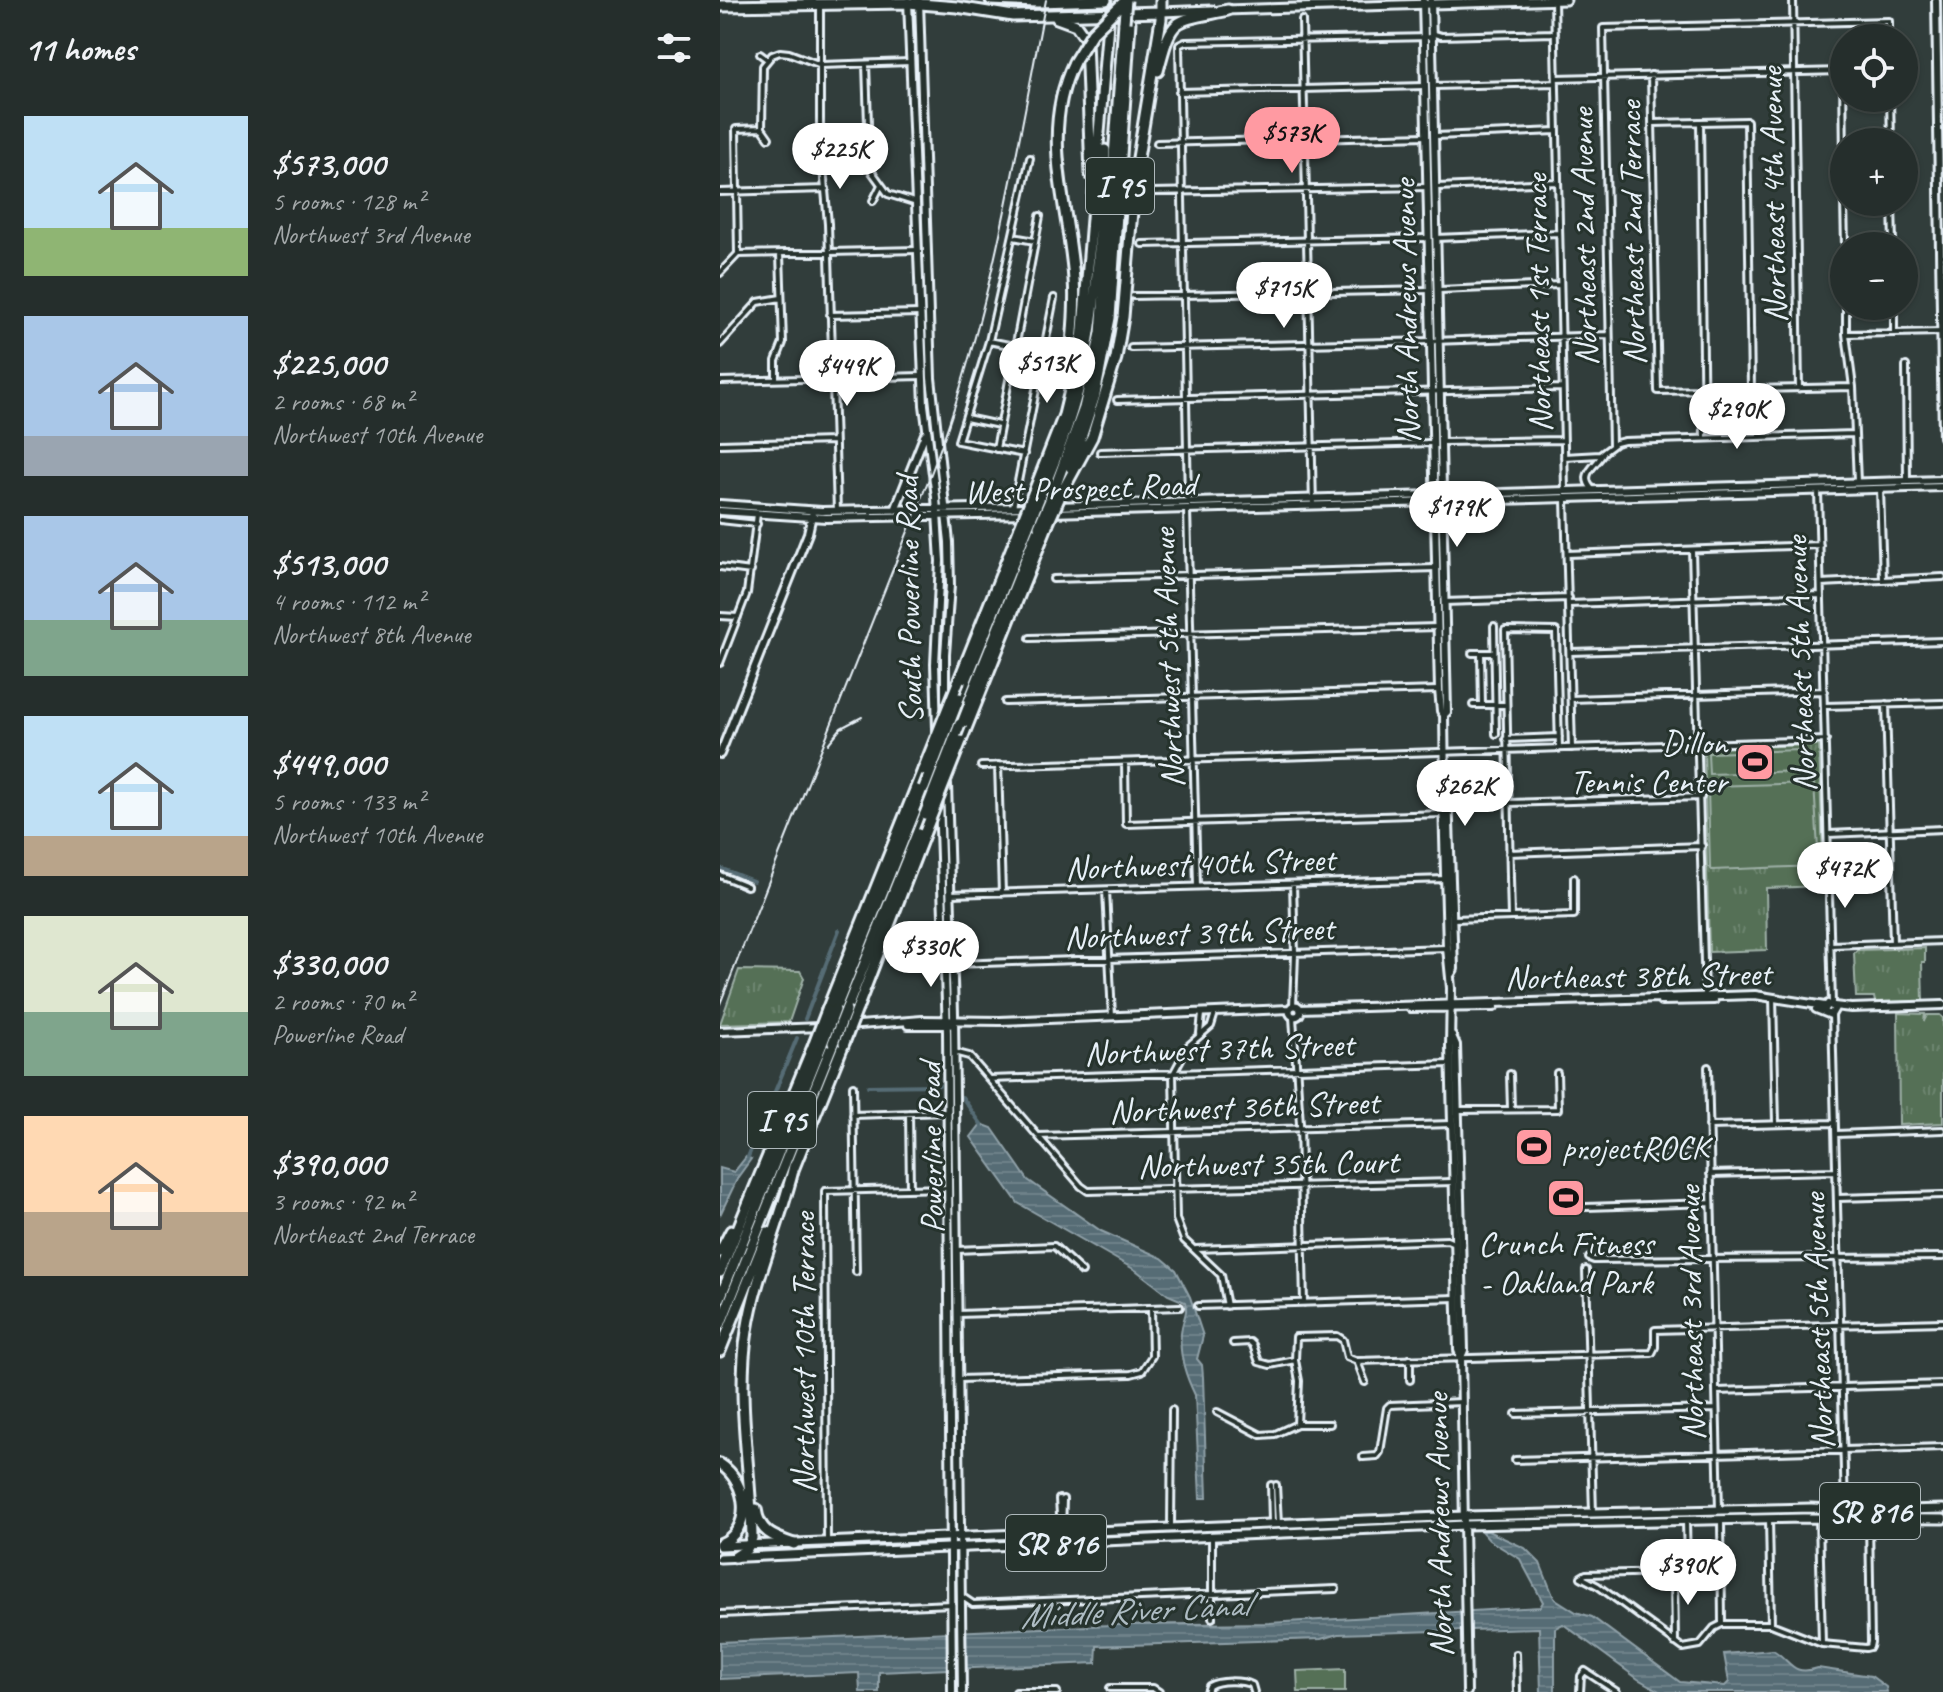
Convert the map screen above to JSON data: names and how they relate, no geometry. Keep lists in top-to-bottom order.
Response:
{
  "streets": {
    "highway": ["I 95"],
    "main road": [
      "North Andrews Avenue",
      "West Prospect Road",
      "South Powerline Road",
      "Northeast 38th Street",
      "Powerline Road",
      "SR 816"
    ],
    "street": [
      "Northeast 4th Avenue",
      "Northeast 2nd Terrace",
      "Northeast 2nd Avenue",
      "Northeast 1st Terrace",
      "Northwest 5th Avenue",
      "Northeast 5th Avenue",
      "Northwest 40th Street",
      "Northwest 39th Street",
      "Northwest 37th Street",
      "Northwest 36th Street",
      "Northwest 35th Court",
      "Northeast 3rd Avenue",
      "Northwest 10th Terrace"
    ]
  },
  "crossings": [
    ["Northeast 4th Avenue", "Northeast 2nd Avenue"],
    ["Northeast 1st Terrace", "West Prospect Road"],
    ["North Andrews Avenue", "West Prospect Road"],
    ["North Andrews Avenue", "Northwest 40th Street"],
    ["North Andrews Avenue", "Northwest 39th Street"],
    ["North Andrews Avenue", "Northeast 38th Street"],
    ["North Andrews Avenue", "Northwest 37th Street"],
    ["North Andrews Avenue", "Northwest 36th Street"],
    ["North Andrews Avenue", "Northwest 35th Court"],
    ["North Andrews Avenue", "SR 816"],
    ["West Prospect Road", "South Powerline Road"],
    ["West Prospect Road", "Northwest 5th Avenue"],
    ["South Powerline Road", "Powerline Road"],
    ["Northwest 5th Avenue", "Northwest 40th Street"],
    ["Northeast 5th Avenue", "Northeast 38th Street"],
    ["Northeast 5th Avenue", "SR 816"],
    ["Northwest 40th Street", "Powerline Road"],
    ["Northwest 39th Street", "Powerline Road"],
    ["Northeast 38th Street", "Powerline Road"],
    ["Northwest 36th Street", "Northwest 35th Court"],
    ["Powerline Road", "SR 816"],
    ["Northeast 3rd Avenue", "SR 816"],
    ["Northwest 10th Terrace", "SR 816"]
  ],
  "water": ["Middle River Canal"],
  "places": {
    "sports": ["Dillon Tennis Center", "projectROCK", "Crunch Fitness - Oakland Park"]
  },
  "page": {
    "heading": "11 homes",
    "map_buttons": ["+", "−"],
    "list": [
      {
        "name": "$573,000",
        "note": "5 rooms · 128 m² · Northwest 3rd Avenue"
      },
      {
        "name": "$225,000",
        "note": "2 rooms · 68 m² · Northwest 10th Avenue"
      },
      {
        "name": "$513,000",
        "note": "4 rooms · 112 m² · Northwest 8th Avenue"
      },
      {
        "name": "$449,000",
        "note": "5 rooms · 133 m² · Northwest 10th Avenue"
      },
      {
        "name": "$330,000",
        "note": "2 rooms · 70 m² · Powerline Road"
      },
      {
        "name": "$390,000",
        "note": "3 rooms · 92 m² · Northeast 2nd Terrace"
      }
    ],
    "price": [
      "$573K",
      "$225K",
      "$715K",
      "$513K",
      "$449K",
      "$290K",
      "$179K",
      "$262K",
      "$472K",
      "$330K",
      "$390K"
    ]
  }
}
